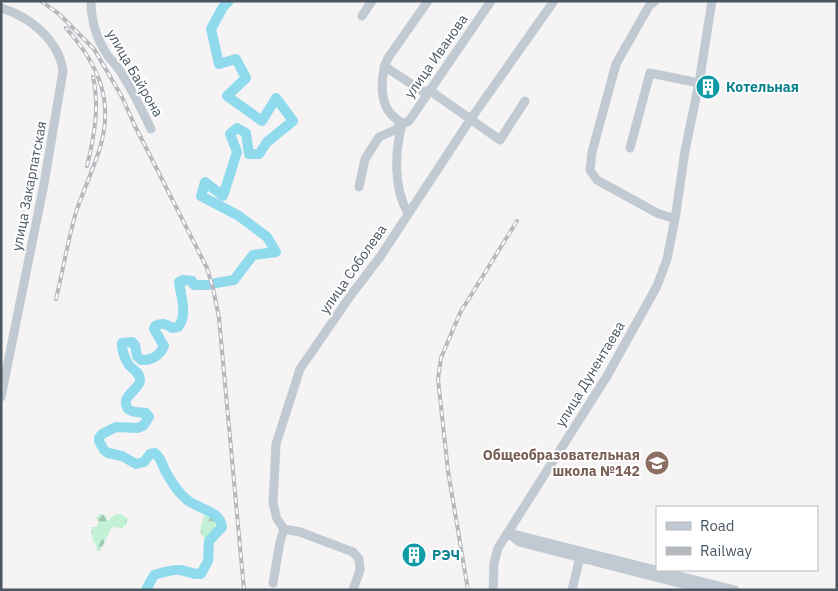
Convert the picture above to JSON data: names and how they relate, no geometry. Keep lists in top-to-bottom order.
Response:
{
  "streets": {
    "street": [
      "улица Иванова",
      "улица Байрона",
      "улица Закарпатская",
      "улица Соболева",
      "улица Дунентаева"
    ]
  },
  "places": {
    "building": ["Котельная", "РЭЧ"],
    "school or university": ["Общеобразовательная школа №142"]
  },
  "legend": ["Road", "Railway"]
}
